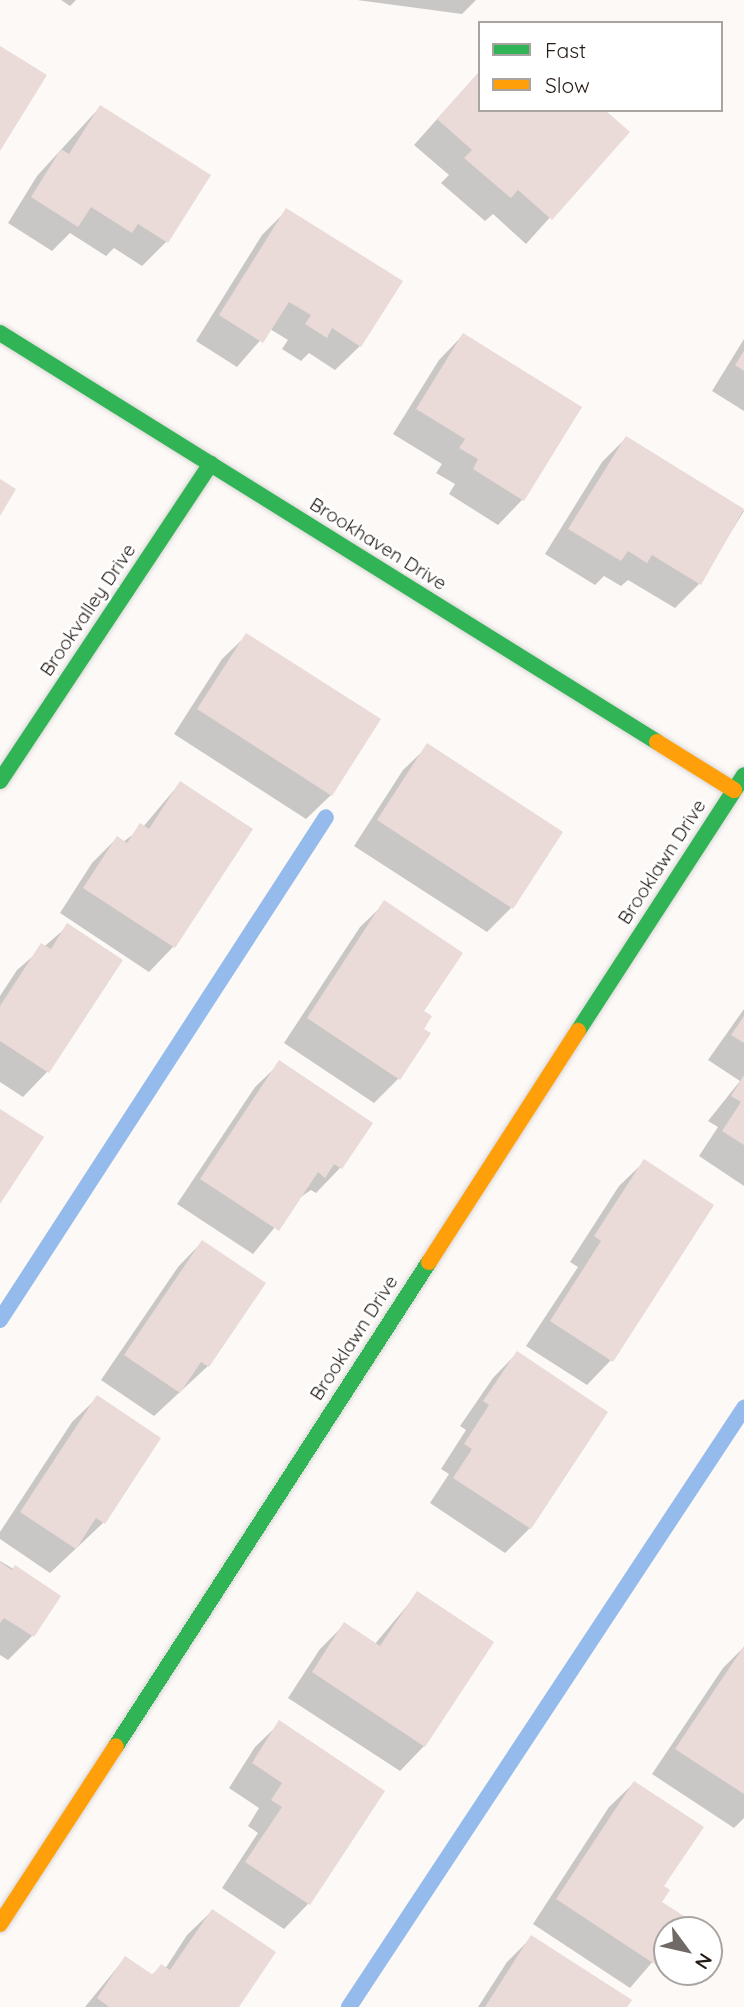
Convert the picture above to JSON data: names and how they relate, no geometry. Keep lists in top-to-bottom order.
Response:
{
  "streets": {
    "street": ["Brookhaven Drive", "Brookvalley Drive", "Brooklawn Drive"]
  },
  "crossings": [
    ["Brookhaven Drive", "Brookvalley Drive"],
    ["Brookhaven Drive", "Brooklawn Drive"]
  ],
  "legend": ["Fast", "Slow"],
  "north": "bottom right"
}
